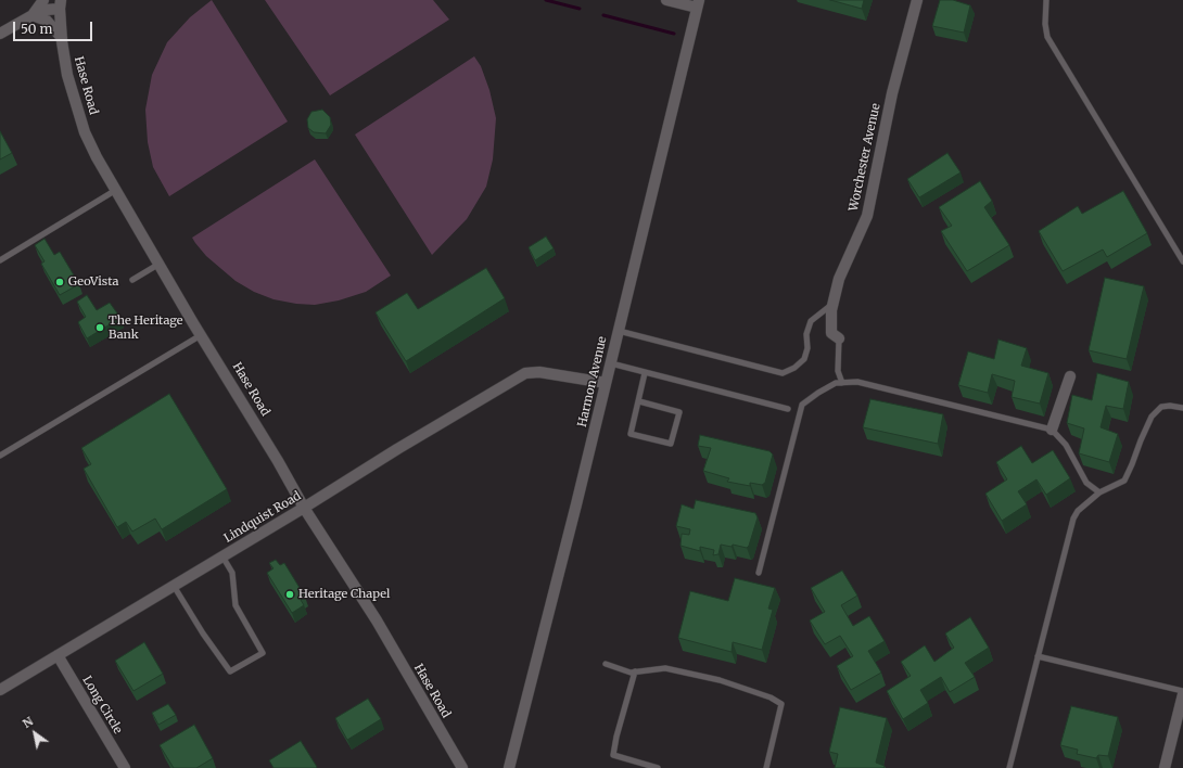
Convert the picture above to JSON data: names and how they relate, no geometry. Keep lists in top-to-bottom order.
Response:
{
  "streets": {
    "street": [
      "Hase Road",
      "Worchester Avenue",
      "Harmon Avenue",
      "Lindquist Road",
      "Long Circle"
    ]
  },
  "crossings": [
    ["Hase Road", "Lindquist Road"],
    ["Harmon Avenue", "Lindquist Road"],
    ["Lindquist Road", "Long Circle"]
  ],
  "places": ["GeoVista", "The Heritage Bank", "Heritage Chapel"],
  "scale_bar": "50 m",
  "north": "top left"
}
